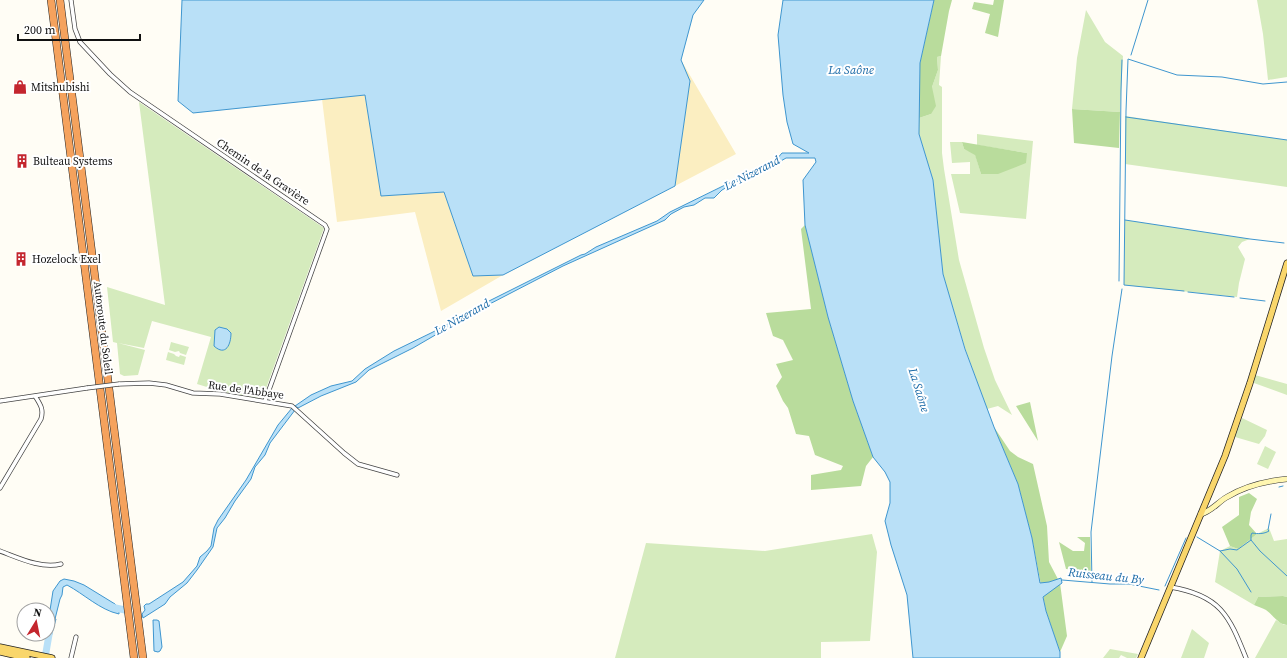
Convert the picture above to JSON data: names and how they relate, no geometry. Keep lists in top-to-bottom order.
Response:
{
  "streets": {
    "highway": ["Autoroute du Soleil"],
    "street": ["Chemin de la Gravière", "Rue de l'Abbaye"]
  },
  "crossings": [
    ["Chemin de la Gravière", "Rue de l'Abbaye"]
  ],
  "water": ["La Saône", "Le Nizerand", "Ruisseau du By"],
  "places": {
    "shop": ["Mitshubishi"],
    "building": ["Bulteau Systems", "Hozelock Exel"]
  },
  "scale_bar": "200 m",
  "north": "top"
}
